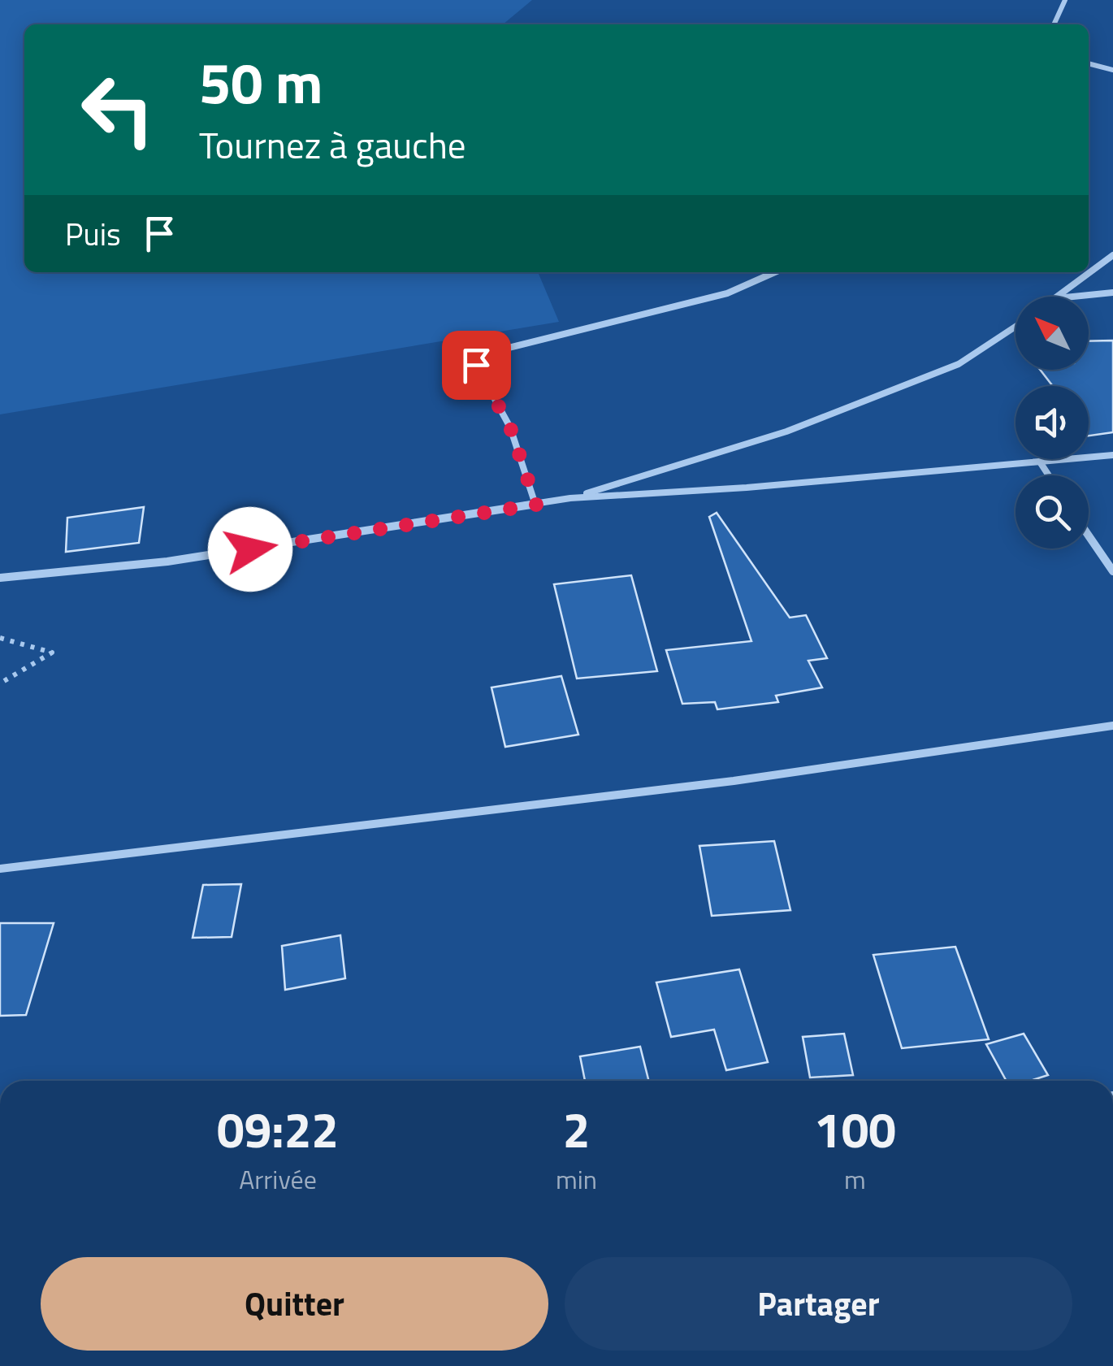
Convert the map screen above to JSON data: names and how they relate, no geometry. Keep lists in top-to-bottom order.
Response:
{
  "north": "top left",
  "page": {
    "turn": ["50 m", "Tournez à gauche"],
    "then": "Puis",
    "eta": [
      "09:22",
      "Arrivée",
      "2",
      "min",
      "100",
      "m"
    ],
    "buttons": ["Quitter", "Partager"]
  }
}
